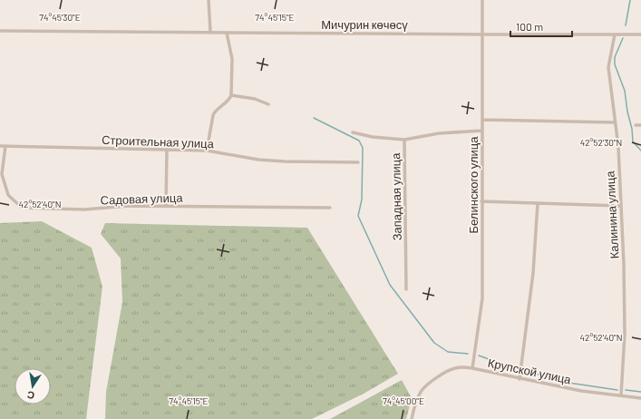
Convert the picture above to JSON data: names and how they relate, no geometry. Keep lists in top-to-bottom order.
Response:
{
  "streets": {
    "street": [
      "Мичурин көчөсү",
      "Строительная улица",
      "Белинского улица",
      "Западная улица",
      "Садовая улица",
      "Калинина улица",
      "Крупской улица"
    ]
  },
  "crossings": [
    ["Мичурин көчөсү", "Белинского улица"],
    ["Мичурин көчөсү", "Калинина улица"],
    ["Строительная улица", "Садовая улица"],
    ["Белинского улица", "Западная улица"],
    ["Белинского улица", "Крупской улица"],
    ["Калинина улица", "Крупской улица"]
  ],
  "scale_bar": "100 m",
  "north": "bottom",
  "coordinates": [
    "74°45'30\"E",
    "74°45'15\"E",
    "42°52'30\"N",
    "42°52'40\"N",
    "74°45'00\"E"
  ]
}
